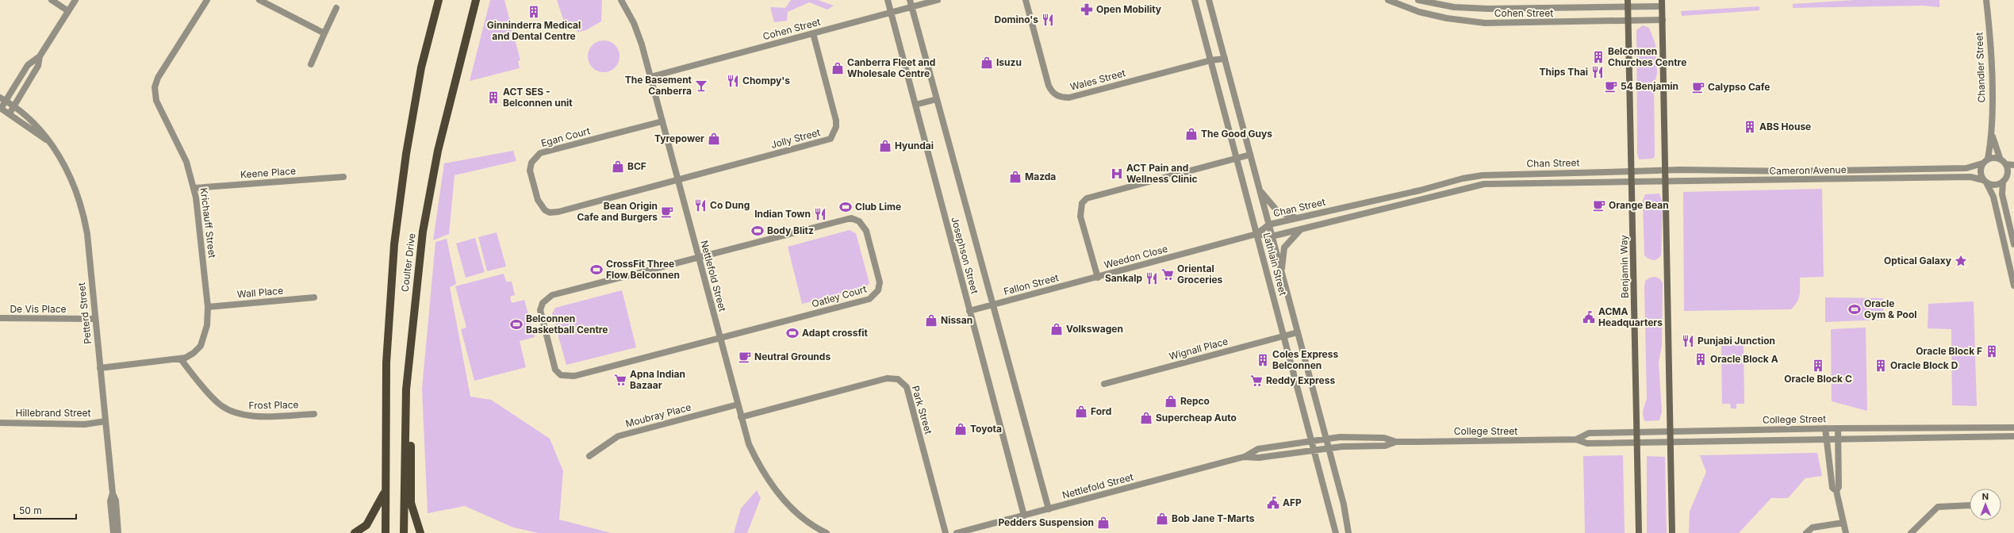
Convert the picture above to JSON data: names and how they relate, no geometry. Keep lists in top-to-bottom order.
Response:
{
  "streets": {
    "main road": ["Coulter Drive", "Benjamin Way"],
    "street": [
      "Cohen Street",
      "Chandler Street",
      "Wales Street",
      "Egan Court",
      "Jolly Street",
      "Chan Street",
      "Cameron Avenue",
      "Keene Place",
      "Krichauff Street",
      "Josephson Street",
      "Weedon Close",
      "Lathlain Street",
      "Nettlefold Street",
      "Fallon Street",
      "Wall Place",
      "Oatley Court",
      "De Vis Place",
      "Petterd Street",
      "Wignall Place",
      "Frost Place",
      "Park Street",
      "Hillebrand Street",
      "Moubray Place",
      "College Street"
    ]
  },
  "crossings": [
    ["Cohen Street", "Jolly Street"],
    ["Cohen Street", "Josephson Street"],
    ["Cohen Street", "Benjamin Way"],
    ["Cohen Street", "Nettlefold Street"],
    ["Chandler Street", "Cameron Avenue"],
    ["Wales Street", "Lathlain Street"],
    ["Egan Court", "Jolly Street"],
    ["Egan Court", "Nettlefold Street"],
    ["Jolly Street", "Nettlefold Street"],
    ["Chan Street", "Cameron Avenue"],
    ["Chan Street", "Weedon Close"],
    ["Chan Street", "Lathlain Street"],
    ["Chan Street", "Benjamin Way"],
    ["Cameron Avenue", "Benjamin Way"],
    ["Keene Place", "Krichauff Street"],
    ["Krichauff Street", "Wall Place"],
    ["Krichauff Street", "Petterd Street"],
    ["Krichauff Street", "Frost Place"],
    ["Josephson Street", "Nettlefold Street"],
    ["Josephson Street", "Fallon Street"],
    ["Weedon Close", "Lathlain Street"],
    ["Weedon Close", "Fallon Street"],
    ["Lathlain Street", "Nettlefold Street"],
    ["Lathlain Street", "Wignall Place"],
    ["Lathlain Street", "College Street"],
    ["Benjamin Way", "College Street"],
    ["Nettlefold Street", "Oatley Court"],
    ["Nettlefold Street", "Park Street"],
    ["Nettlefold Street", "Moubray Place"],
    ["Nettlefold Street", "College Street"],
    ["De Vis Place", "Petterd Street"],
    ["Petterd Street", "Hillebrand Street"]
  ],
  "places": {
    "pharmacy": ["Open Mobility"],
    "building": [
      "Ginninderra Medical and Dental Centre",
      "Belconnen Churches Centre",
      "ACT SES - Belconnen unit",
      "ABS House",
      "Oracle Block F",
      "Oracle Block A",
      "Coles Express Belconnen",
      "Oracle Block C",
      "Oracle Block D"
    ],
    "restaurant": [
      "Domino's",
      "Thips Thai",
      "Chompy's",
      "Co Dung",
      "Indian Town",
      "Sankalp",
      "Punjabi Junction"
    ],
    "shop": [
      "Isuzu",
      "Canberra Fleet and Wholesale Centre",
      "The Good Guys",
      "Tyrepower",
      "Hyundai",
      "BCF",
      "Mazda",
      "Nissan",
      "Volkswagen",
      "Repco",
      "Ford",
      "Supercheap Auto",
      "Toyota",
      "Bob Jane T-Marts",
      "Pedders Suspension"
    ],
    "bar": ["The Basement Canberra"],
    "cafe": [
      "54 Benjamin",
      "Calypso Cafe",
      "Orange Bean",
      "Bean Origin Cafe and Burgers",
      "Neutral Grounds"
    ],
    "hospital": ["ACT Pain and Wellness Clinic"],
    "sports": [
      "Club Lime",
      "Body Blitz",
      "CrossFit Three Flow Belconnen",
      "Oracle Gym & Pool",
      "Belconnen Basketball Centre",
      "Adapt crossfit"
    ],
    "place": ["Optical Galaxy"],
    "supermarket": ["Oriental Groceries", "Apna Indian Bazaar", "Reddy Express"],
    "public building": ["ACMA Headquarters", "AFP"]
  },
  "scale_bar": "50 m",
  "north": "top"
}
